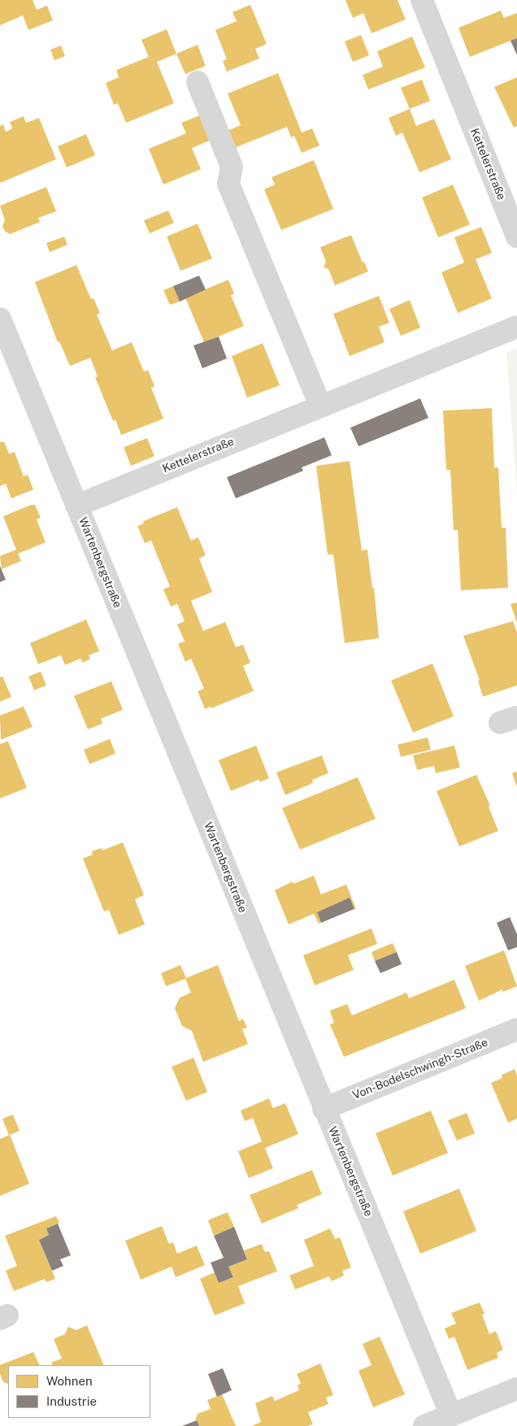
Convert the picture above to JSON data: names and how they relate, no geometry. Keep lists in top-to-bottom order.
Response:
{
  "streets": {
    "street": ["Kettelerstraße", "Wartenbergstraße", "Von-Bodelschwingh-Straße"]
  },
  "crossings": [
    ["Kettelerstraße", "Wartenbergstraße"],
    ["Wartenbergstraße", "Von-Bodelschwingh-Straße"]
  ],
  "legend": ["Wohnen", "Industrie"]
}
